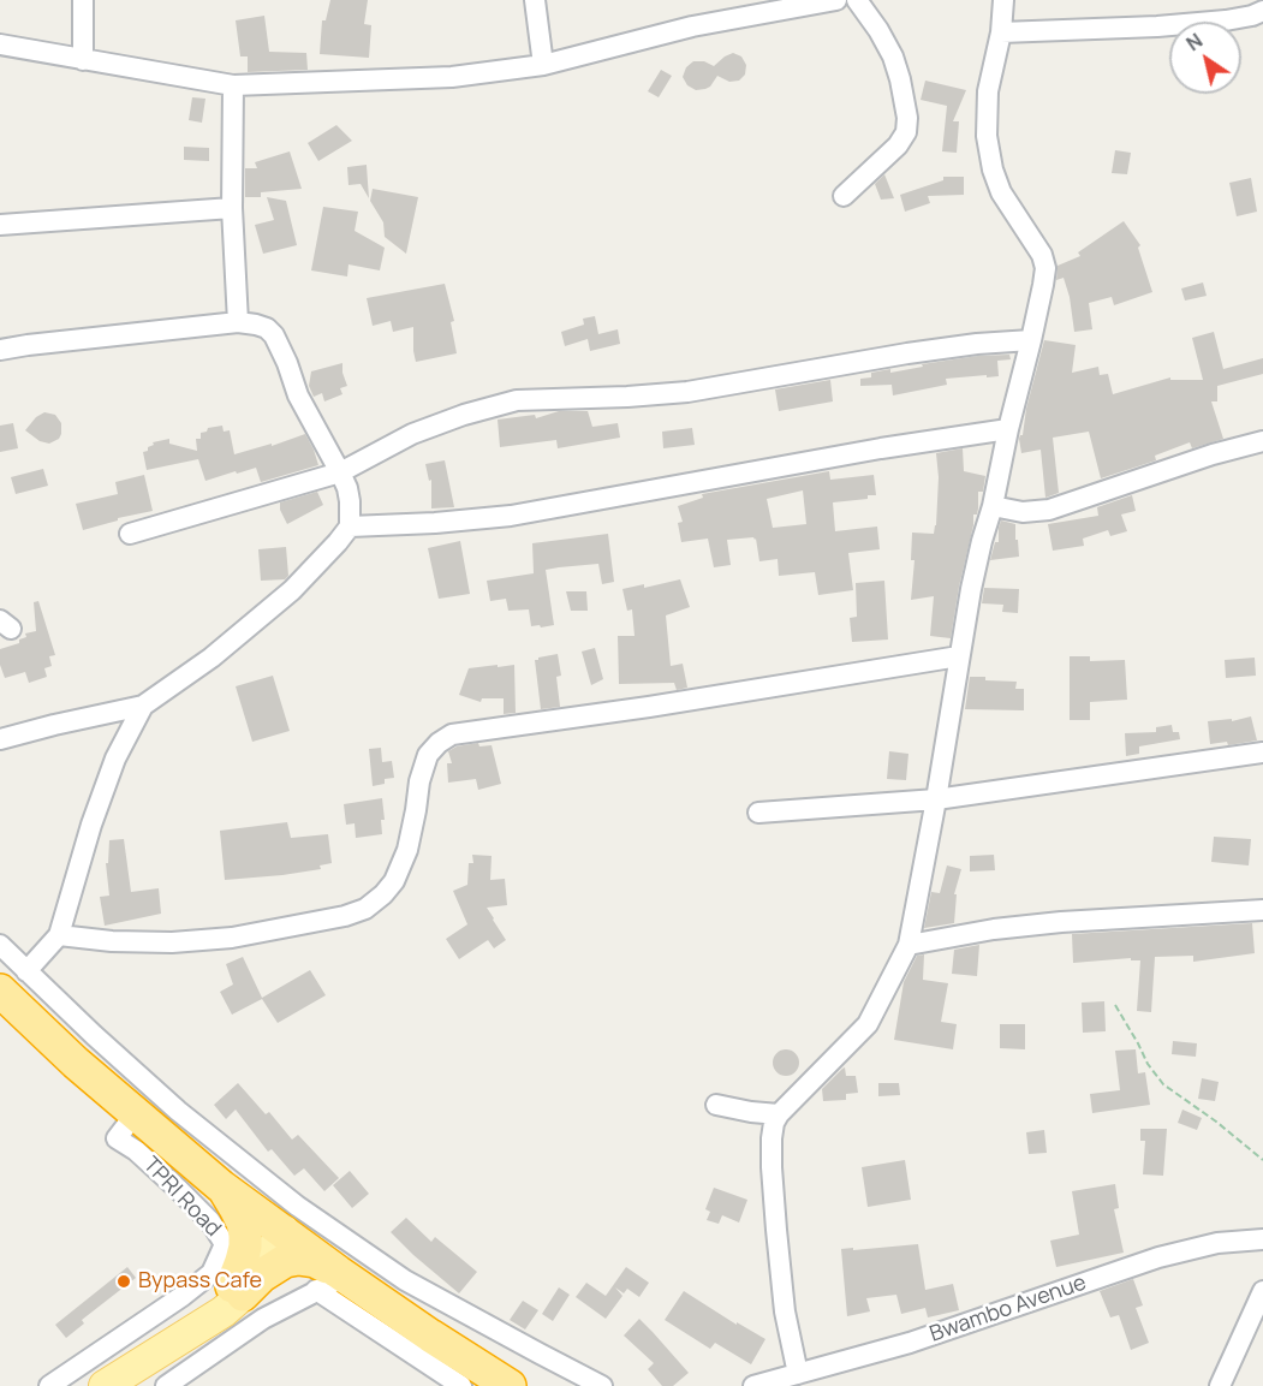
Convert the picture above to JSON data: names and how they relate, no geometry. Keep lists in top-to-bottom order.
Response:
{
  "streets": {
    "street": ["TPRI Road", "Bwambo Avenue"]
  },
  "places": ["Bypass Cafe"],
  "north": "top left"
}
